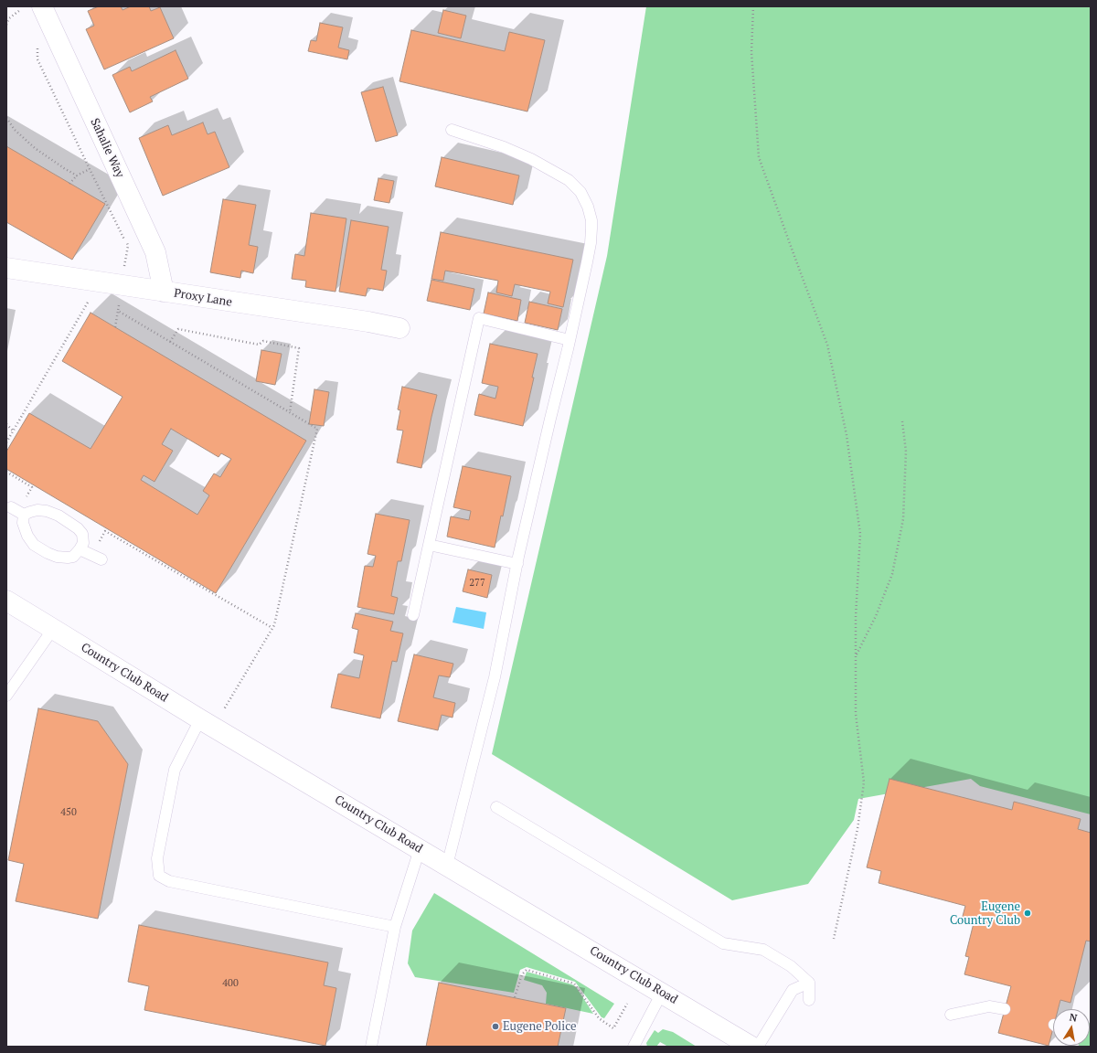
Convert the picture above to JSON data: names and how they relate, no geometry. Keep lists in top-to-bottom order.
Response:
{
  "streets": {
    "street": ["Sahalie Way", "Proxy Lane", "Country Club Road"]
  },
  "crossings": [
    ["Sahalie Way", "Proxy Lane"]
  ],
  "places": ["Eugene Country Club", "Eugene Police"],
  "house_numbers": ["277", "450", "400"],
  "north": "top"
}
